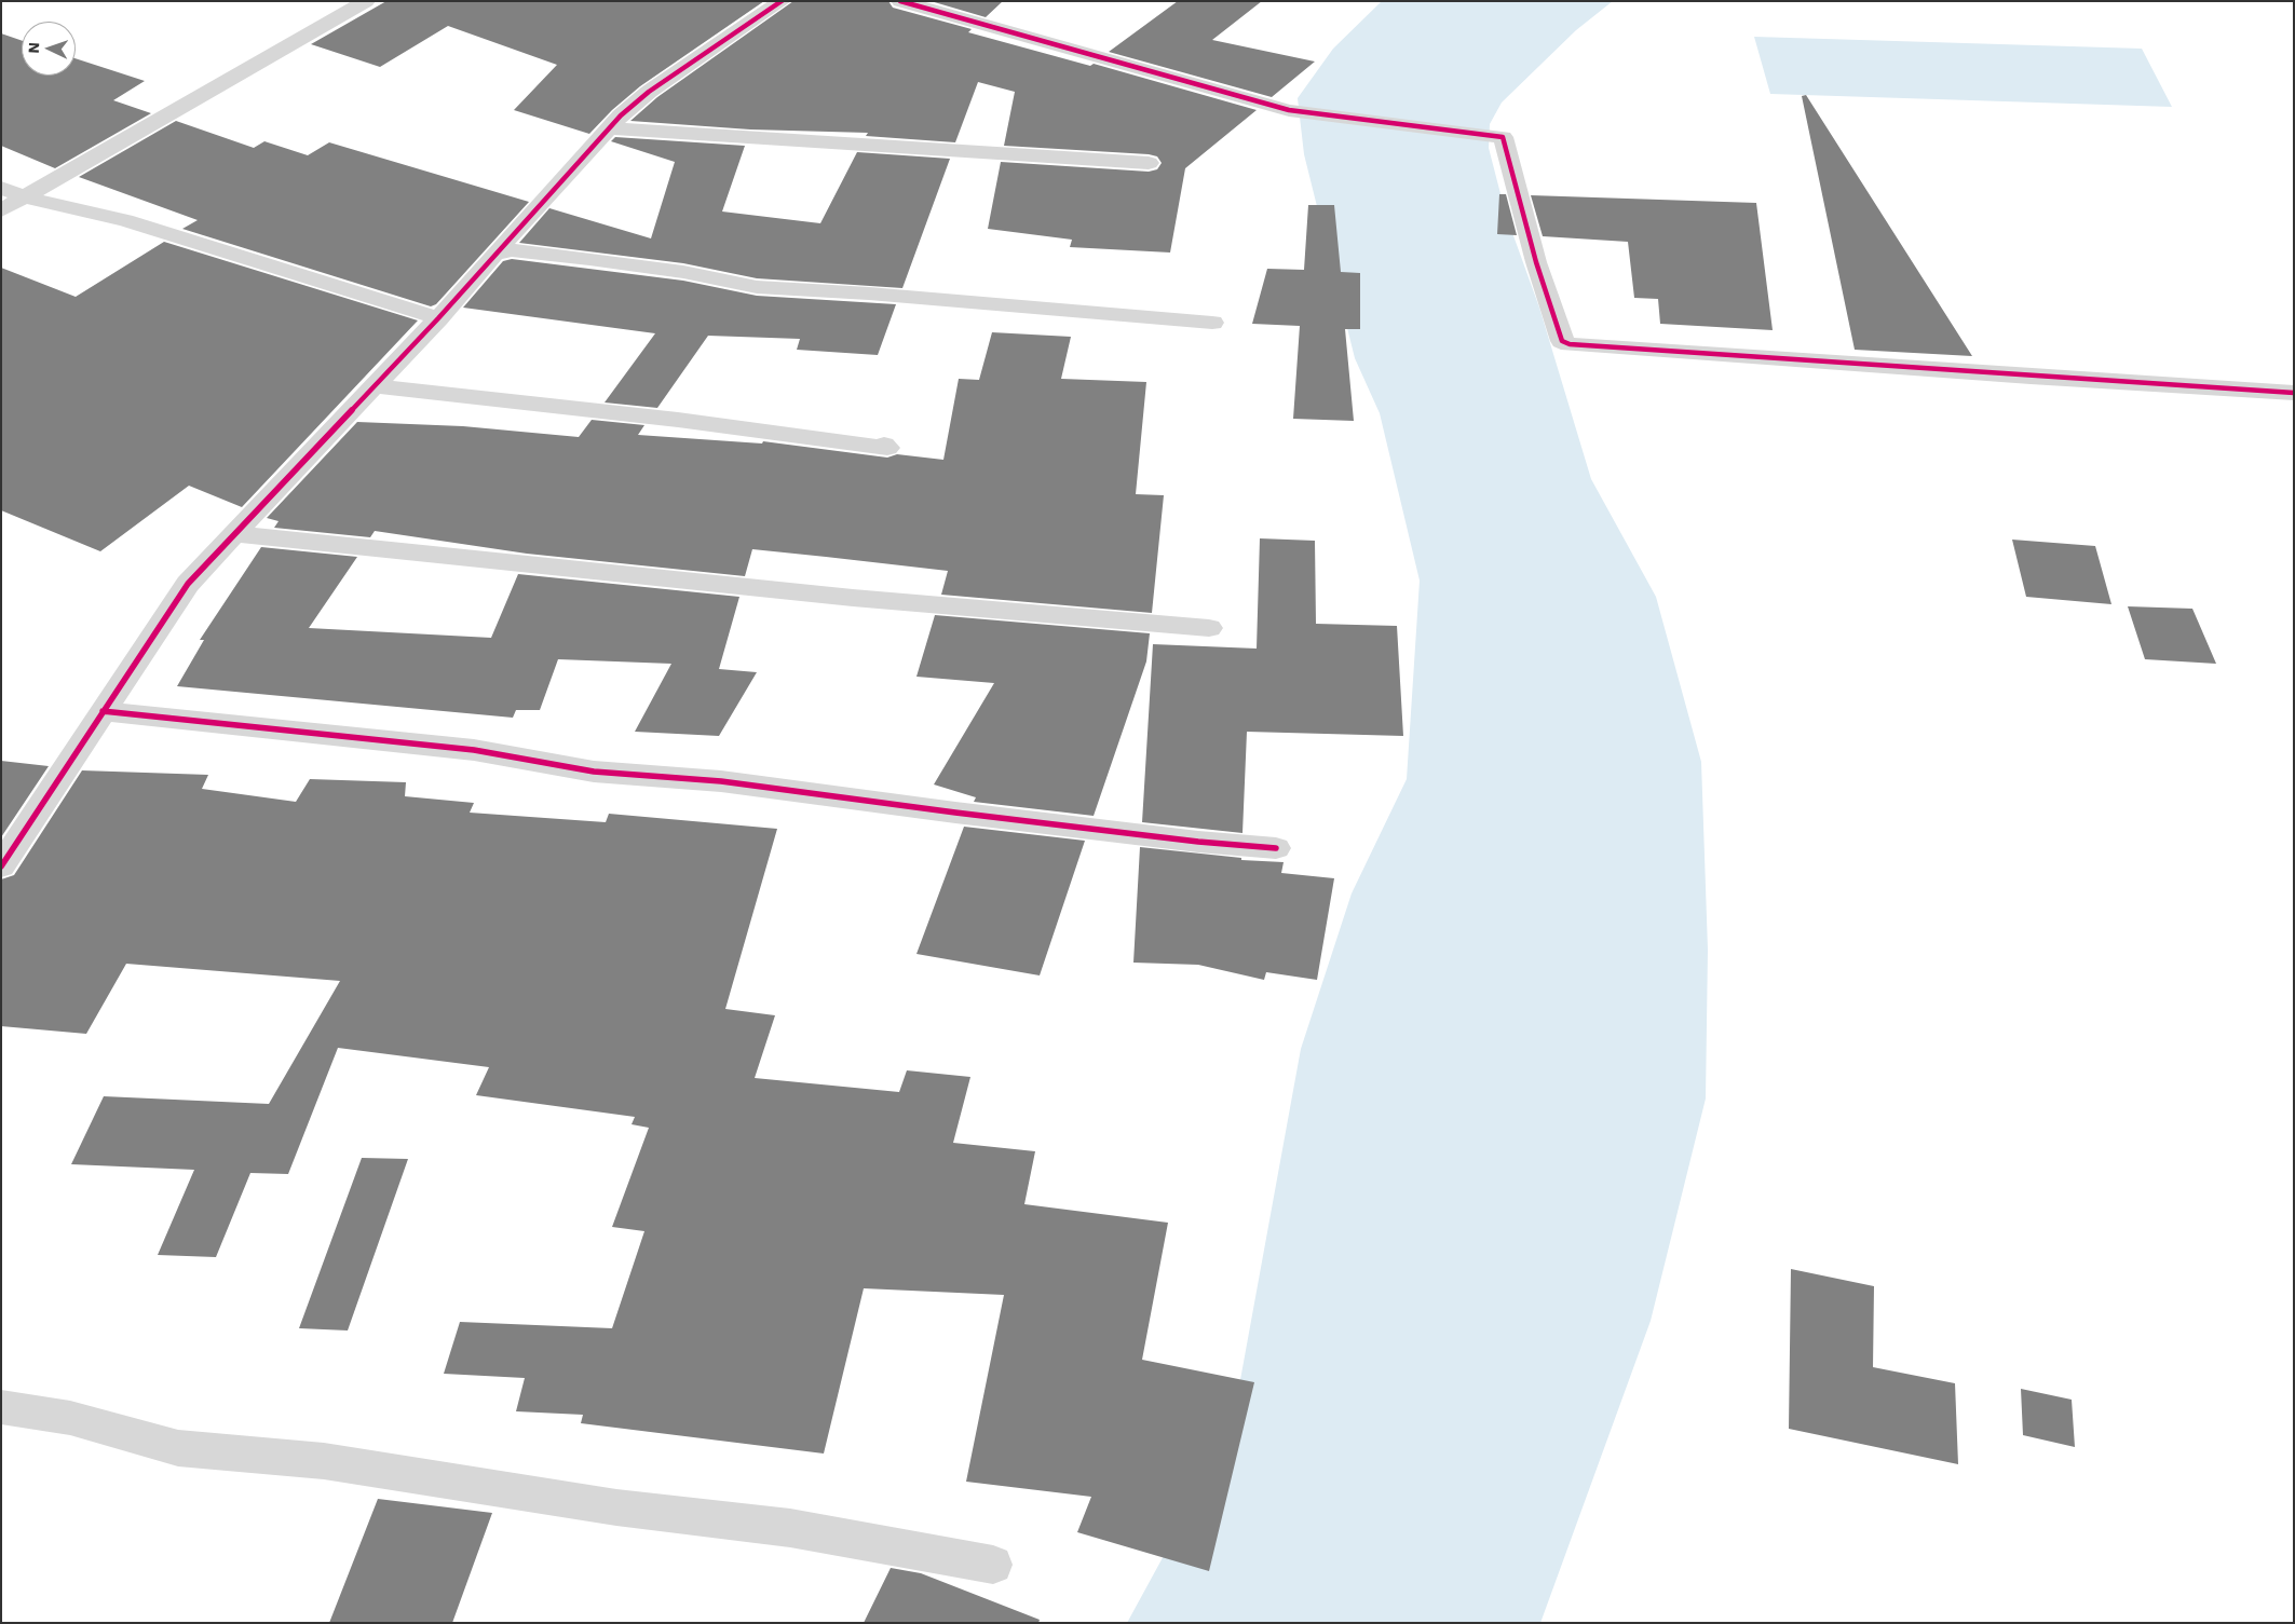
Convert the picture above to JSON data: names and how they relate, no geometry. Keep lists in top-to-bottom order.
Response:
{
  "north": "left"
}
